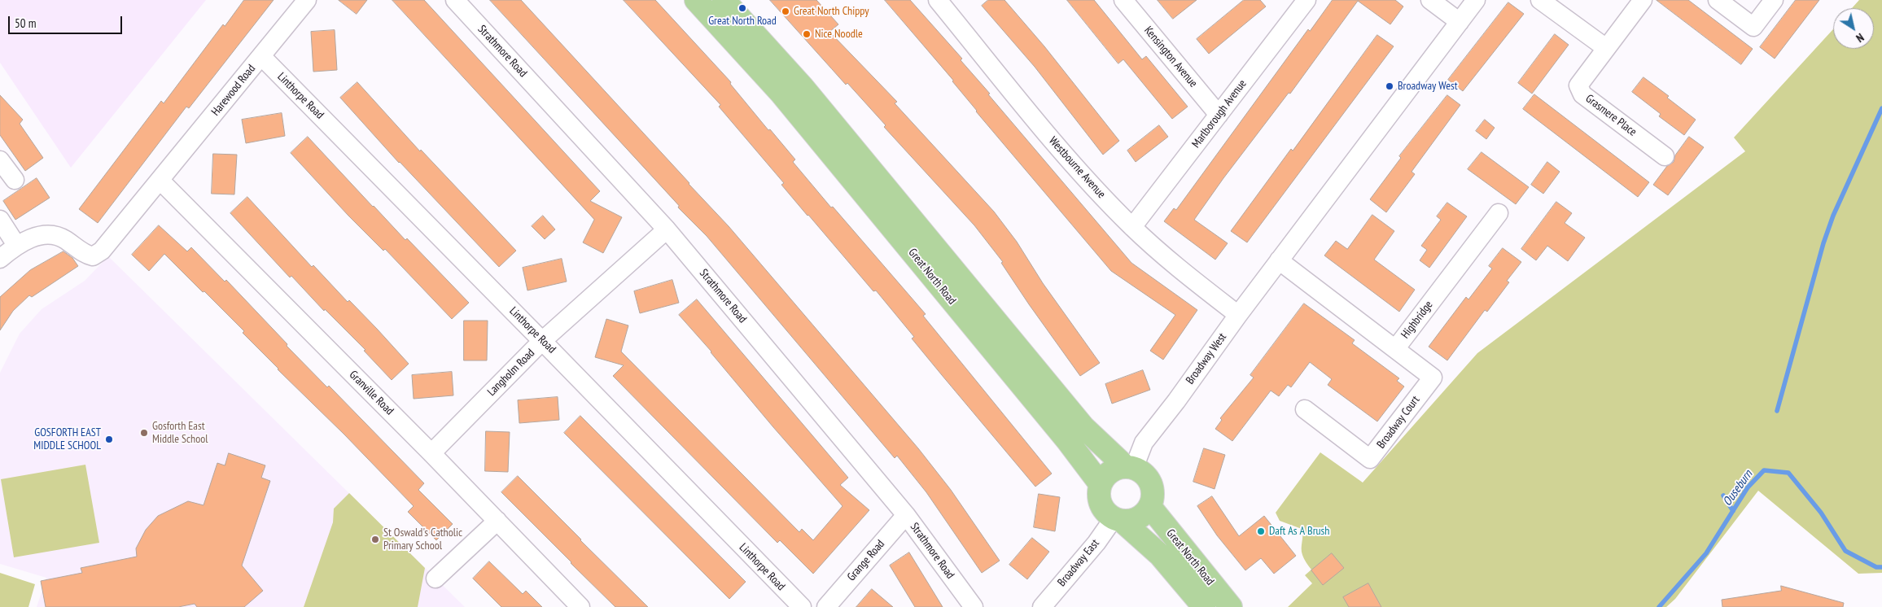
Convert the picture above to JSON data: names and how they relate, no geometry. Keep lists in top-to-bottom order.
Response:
{
  "streets": {
    "main road": ["Great North Road"],
    "street": [
      "Strathmore Road",
      "Kensington Avenue",
      "Harewood Road",
      "Linthorpe Road",
      "Marlborough Avenue",
      "Grasmere Place",
      "Westbourne Avenue",
      "Highbridge",
      "Broadway West",
      "Langholm Road",
      "Granville Road",
      "Broadway Court",
      "Grange Road",
      "Broadway East"
    ]
  },
  "crossings": [
    ["Strathmore Road", "Langholm Road"],
    ["Strathmore Road", "Grange Road"],
    ["Kensington Avenue", "Marlborough Avenue"],
    ["Harewood Road", "Linthorpe Road"],
    ["Harewood Road", "Granville Road"],
    ["Linthorpe Road", "Langholm Road"],
    ["Marlborough Avenue", "Westbourne Avenue"],
    ["Westbourne Avenue", "Broadway West"],
    ["Great North Road", "Broadway West"],
    ["Great North Road", "Broadway East"],
    ["Highbridge", "Broadway West"],
    ["Highbridge", "Broadway Court"],
    ["Broadway West", "Broadway East"],
    ["Langholm Road", "Granville Road"]
  ],
  "water": ["Ouseburn"],
  "places": [
    "Great North Road",
    "Great North Chippy",
    "Nice Noodle",
    "Broadway West",
    "Gosforth East Middle School",
    "GOSFORTH EAST MIDDLE SCHOOL",
    "Daft As A Brush",
    "St Oswald's Catholic Primary School"
  ],
  "scale_bar": "50 m",
  "north": "bottom right"
}
